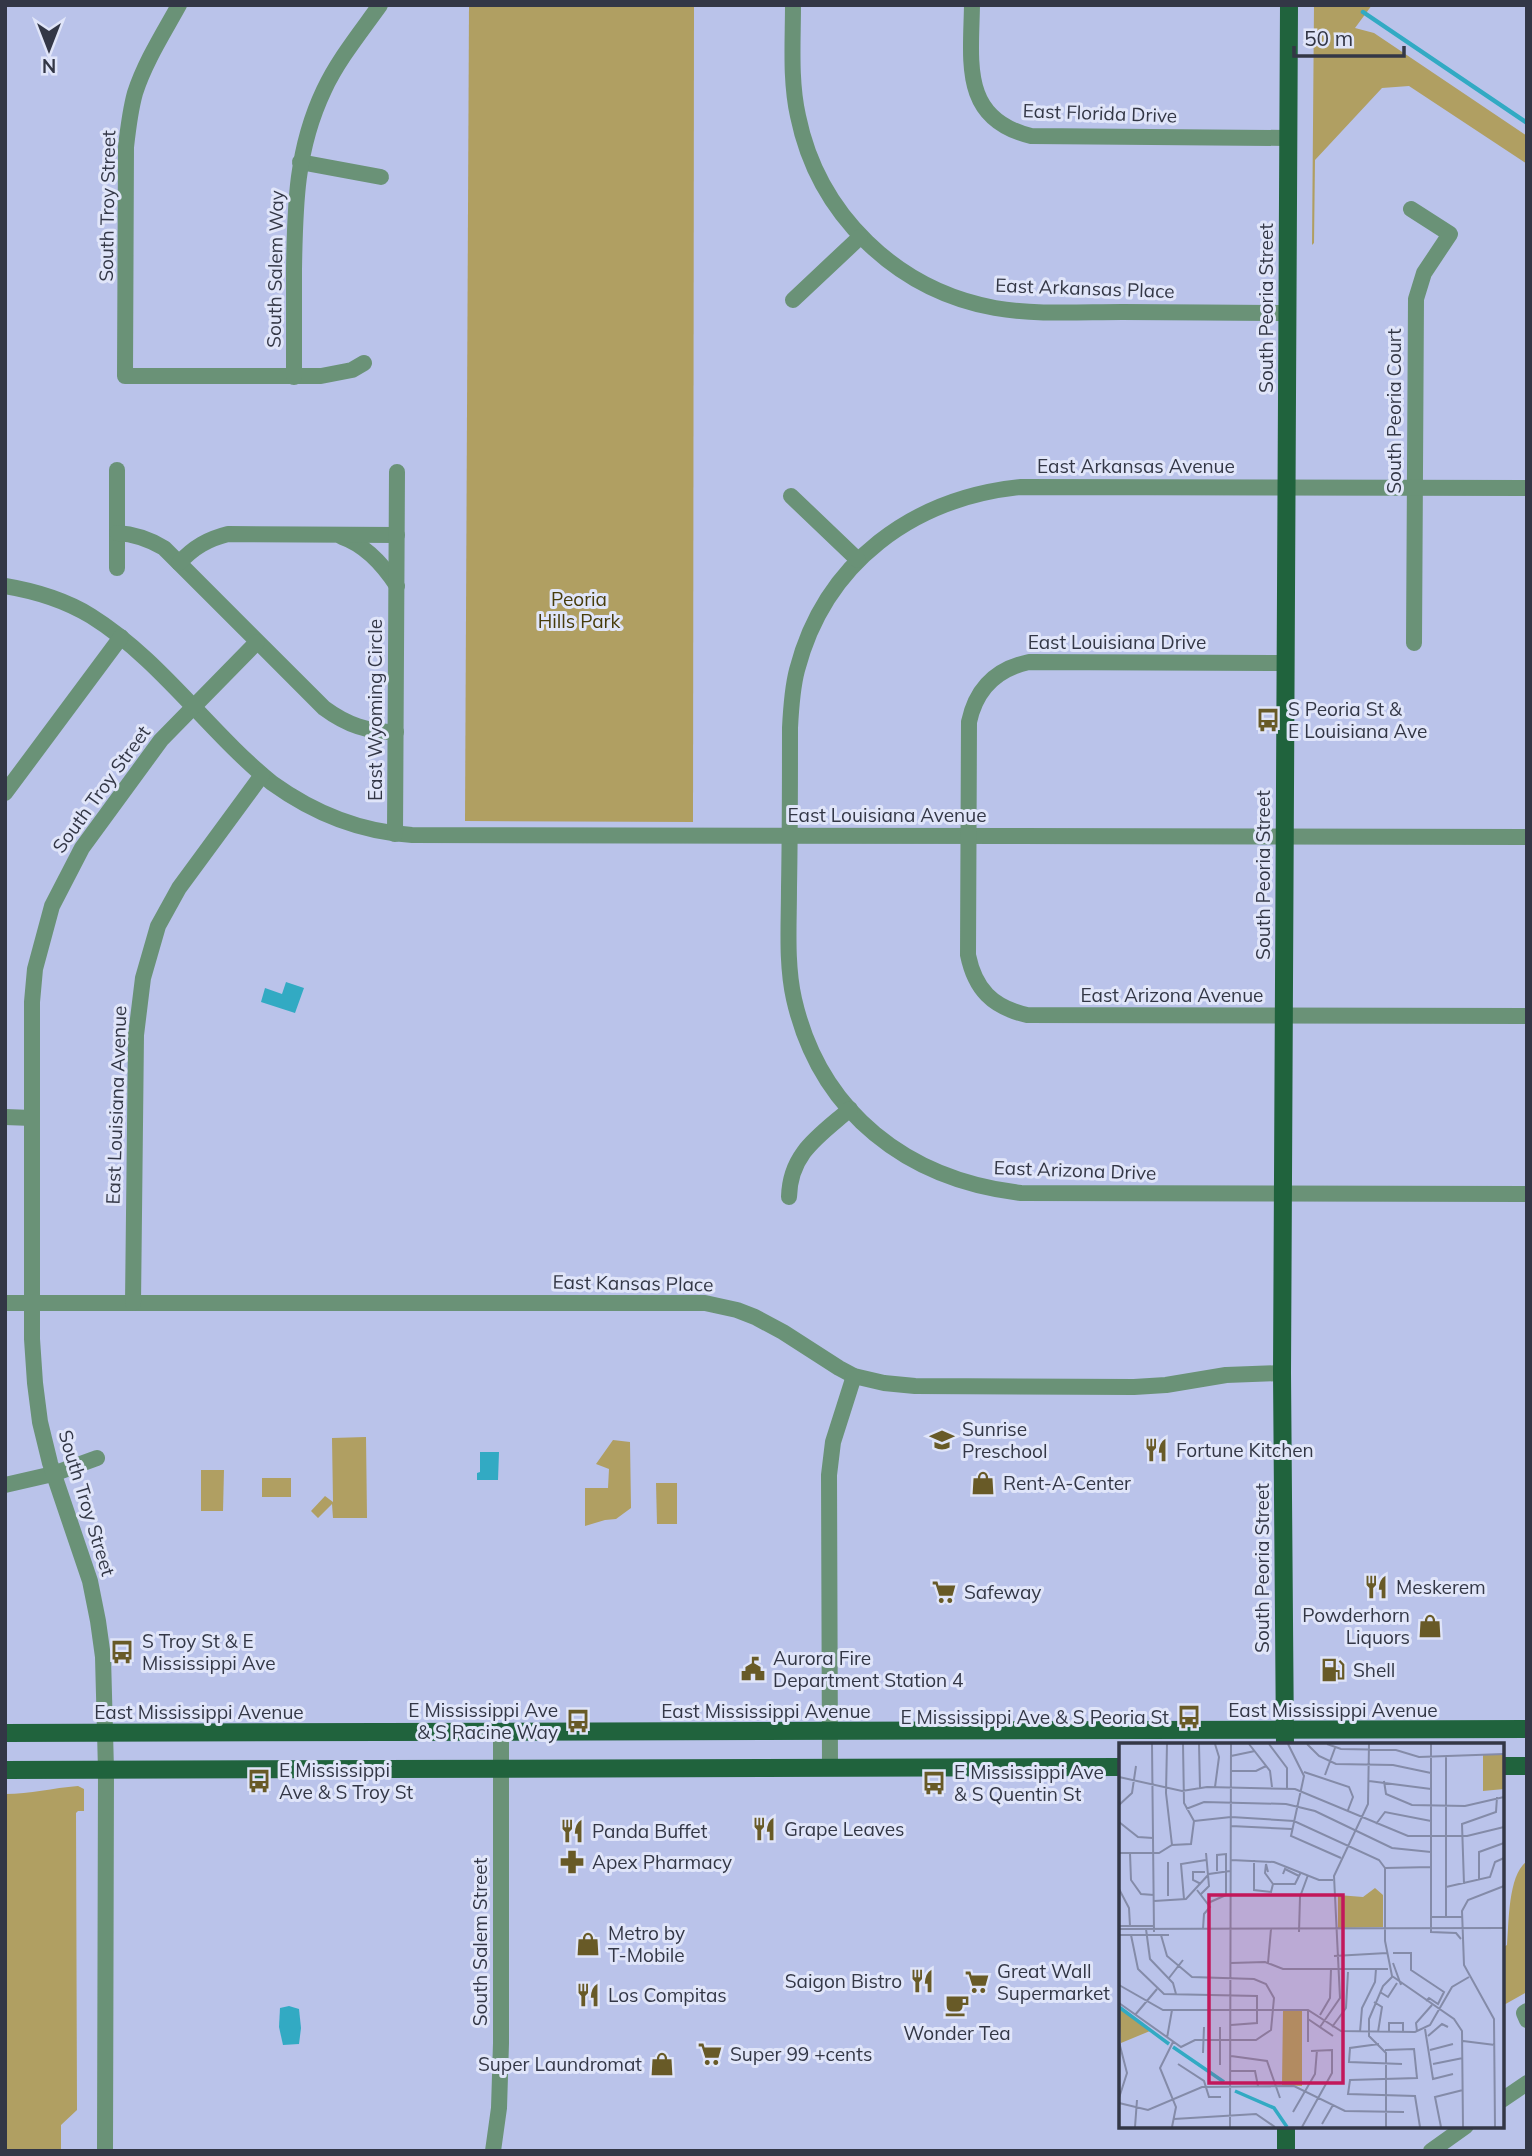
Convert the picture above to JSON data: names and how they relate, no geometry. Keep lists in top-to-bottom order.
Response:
{
  "streets": {
    "main road": ["South Peoria Street", "East Mississippi Avenue"],
    "street": [
      "East Florida Drive",
      "South Troy Street",
      "South Salem Way",
      "East Arkansas Place",
      "South Peoria Court",
      "East Arkansas Avenue",
      "East Louisiana Drive",
      "East Wyoming Circle",
      "East Louisiana Avenue",
      "East Arizona Avenue",
      "East Arizona Drive",
      "East Kansas Place",
      "South Salem Street"
    ]
  },
  "crossings": [
    ["East Florida Drive", "South Peoria Street"],
    ["South Troy Street", "South Salem Way"],
    ["South Troy Street", "East Louisiana Avenue"],
    ["South Troy Street", "East Kansas Place"],
    ["South Troy Street", "East Mississippi Avenue"],
    ["East Arkansas Place", "South Peoria Street"],
    ["South Peoria Street", "East Arkansas Avenue"],
    ["South Peoria Street", "East Louisiana Drive"],
    ["South Peoria Street", "East Louisiana Avenue"],
    ["South Peoria Street", "East Arizona Avenue"],
    ["South Peoria Street", "East Arizona Drive"],
    ["South Peoria Street", "East Kansas Place"],
    ["South Peoria Street", "East Mississippi Avenue"],
    ["South Peoria Court", "East Arkansas Avenue"],
    ["East Arkansas Avenue", "East Arizona Drive"],
    ["East Louisiana Drive", "East Louisiana Avenue"],
    ["East Louisiana Drive", "East Arizona Avenue"],
    ["East Wyoming Circle", "East Louisiana Avenue"],
    ["East Louisiana Avenue", "East Arizona Avenue"],
    ["East Louisiana Avenue", "East Arizona Drive"],
    ["East Louisiana Avenue", "East Kansas Place"],
    ["East Mississippi Avenue", "South Salem Street"]
  ],
  "parks": ["Peoria Hills Park"],
  "places": {
    "bus stop": [
      "S Peoria St & E Louisiana Ave",
      "S Troy St & E Mississippi Ave",
      "E Mississippi Ave & S Peoria St",
      "E Mississippi Ave & S Racine Way",
      "E Mississippi Ave & S Troy St",
      "E Mississippi Ave & S Quentin St"
    ],
    "school or university": ["Sunrise Preschool"],
    "restaurant": [
      "Fortune Kitchen",
      "Meskerem",
      "Grape Leaves",
      "Panda Buffet",
      "Saigon Bistro",
      "Los Compitas"
    ],
    "shop": [
      "Rent-A-Center",
      "Powderhorn Liquors",
      "Metro by T-Mobile",
      "Super Laundromat"
    ],
    "supermarket": ["Safeway", "Great Wall Supermarket", "Super 99 +cents"],
    "public building": ["Aurora Fire Department Station 4"],
    "fuel station": ["Shell"],
    "pharmacy": ["Apex Pharmacy"],
    "cafe": ["Wonder Tea"]
  },
  "scale_bar": "50 m",
  "north": "bottom"
}
